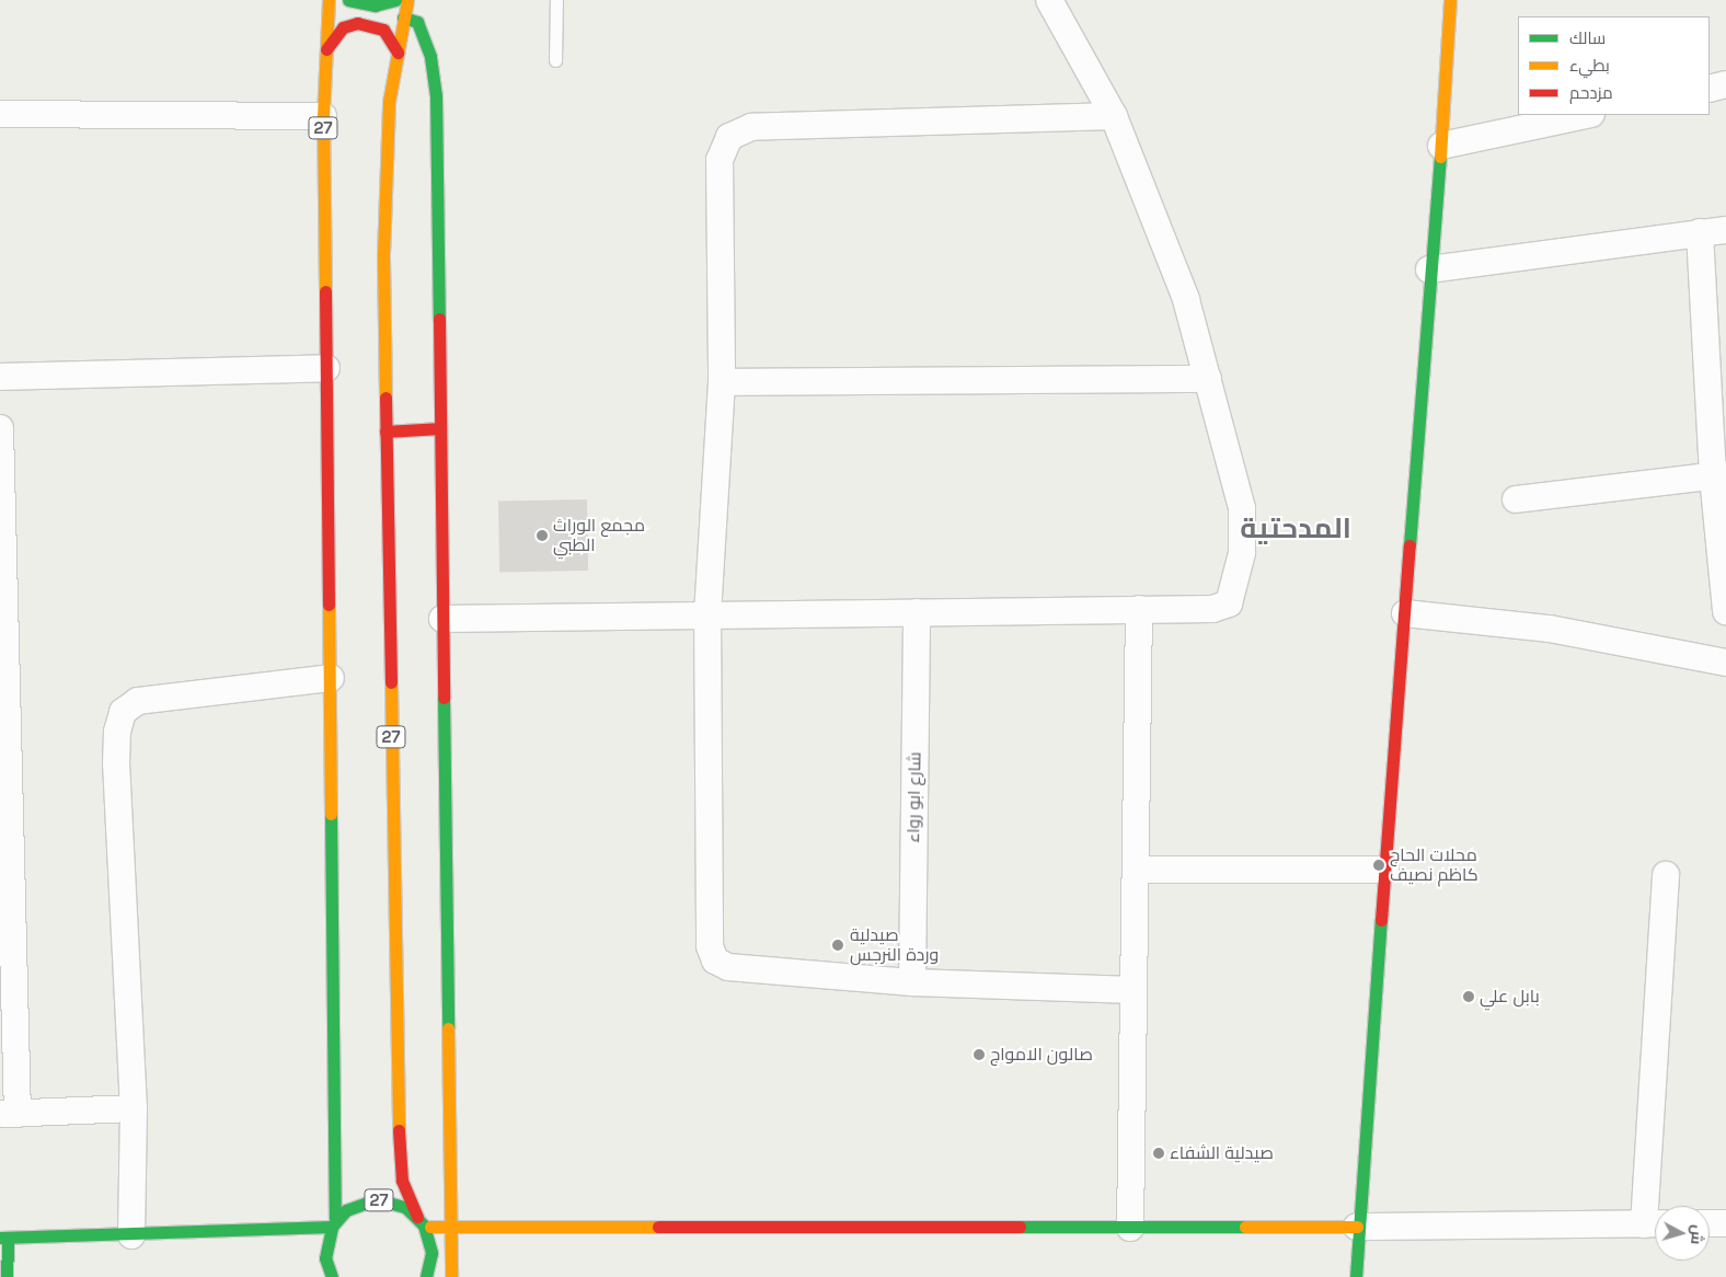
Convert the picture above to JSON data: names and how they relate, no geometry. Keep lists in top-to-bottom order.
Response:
{
  "streets": {
    "street": ["27", "شارع ابو رواء"]
  },
  "districts": ["المدحتية"],
  "places": [
    "مجمع الوراث الطبي",
    "محلات الحاج كاظم نصيف",
    "صيدلية وردة النرجس",
    "بابل علي",
    "صالون الامواج",
    "صيدلية الشفاء"
  ],
  "legend": ["سالك", "بطيء", "مزدحم"],
  "north": "right"
}
